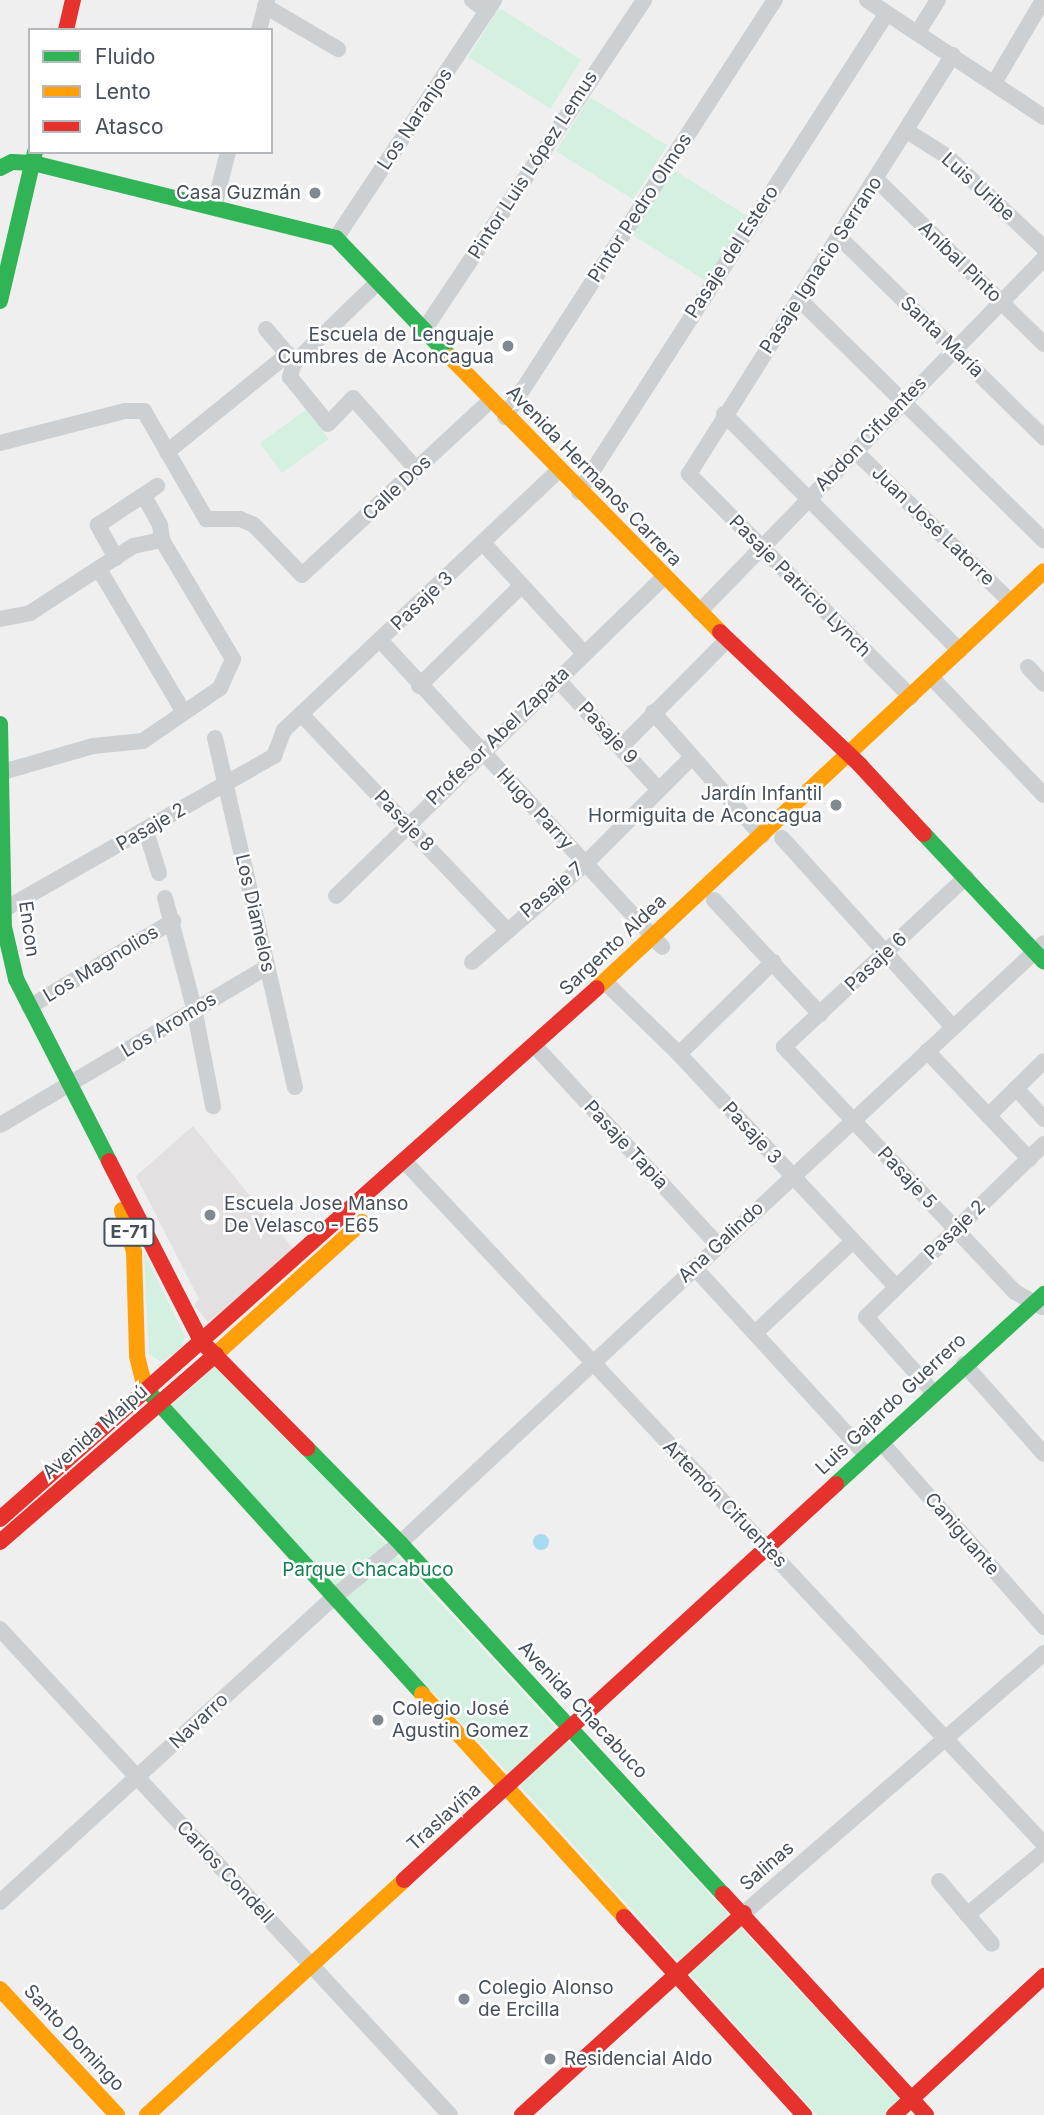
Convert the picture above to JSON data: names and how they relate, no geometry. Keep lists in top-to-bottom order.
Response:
{
  "streets": {
    "street": [
      "Los Naranjos",
      "Pintor Luis López Lemus",
      "Luis Uribe",
      "Pintor Pedro Olmos",
      "Pasaje del Estero",
      "Aníbal Pinto",
      "Pasaje Ignacio Serrano",
      "Santa María",
      "Abdon Cifuentes",
      "Avenida Hermanos Carrera",
      "Calle Dos",
      "Juan José Latorre",
      "Pasaje Patricio Lynch",
      "Pasaje 3",
      "Pasaje 9",
      "Profesor Abel Zapata",
      "Hugo Parry",
      "Pasaje 8",
      "Pasaje 2",
      "Pasaje 7",
      "Los Diamelos",
      "Encon",
      "Sargento Aldea",
      "Pasaje 6",
      "Los Magnolios",
      "Los Aromos",
      "Pasaje Tapia",
      "Pasaje 5",
      "E-71",
      "Ana Galindo",
      "Luis Gajardo Guerrero",
      "Avenida Maipú",
      "Artemón Cifuentes",
      "Caniguante",
      "Avenida Chacabuco",
      "Navarro",
      "Traslaviña",
      "Salinas",
      "Carlos Condell",
      "Santo Domingo"
    ]
  },
  "crossings": [
    ["Los Naranjos", "Avenida Hermanos Carrera"],
    ["Pintor Luis López Lemus", "Avenida Hermanos Carrera"],
    ["Luis Uribe", "Pasaje Ignacio Serrano"],
    ["Pintor Pedro Olmos", "Avenida Hermanos Carrera"],
    ["Pasaje del Estero", "Avenida Hermanos Carrera"],
    ["Aníbal Pinto", "Pasaje Ignacio Serrano"],
    ["Aníbal Pinto", "Abdon Cifuentes"],
    ["Pasaje Ignacio Serrano", "Santa María"],
    ["Pasaje Ignacio Serrano", "Pasaje Patricio Lynch"],
    ["Santa María", "Abdon Cifuentes"],
    ["Abdon Cifuentes", "Avenida Hermanos Carrera"],
    ["Abdon Cifuentes", "Juan José Latorre"],
    ["Abdon Cifuentes", "Pasaje Patricio Lynch"],
    ["Avenida Hermanos Carrera", "Calle Dos"],
    ["Avenida Hermanos Carrera", "Pasaje 3"],
    ["Avenida Hermanos Carrera", "Profesor Abel Zapata"],
    ["Avenida Hermanos Carrera", "Sargento Aldea"],
    ["Avenida Hermanos Carrera", "Pasaje 6"],
    ["Avenida Hermanos Carrera", "Ana Galindo"],
    ["Juan José Latorre", "Sargento Aldea"],
    ["Pasaje Patricio Lynch", "Sargento Aldea"],
    ["Pasaje 3", "Hugo Parry"],
    ["Pasaje 3", "Pasaje 8"],
    ["Pasaje 3", "Pasaje 2"],
    ["Pasaje 3", "Sargento Aldea"],
    ["Pasaje 3", "Ana Galindo"],
    ["Pasaje 9", "Profesor Abel Zapata"],
    ["Pasaje 9", "Pasaje 7"],
    ["Profesor Abel Zapata", "Hugo Parry"],
    ["Profesor Abel Zapata", "Pasaje 8"],
    ["Hugo Parry", "Pasaje 7"],
    ["Hugo Parry", "Sargento Aldea"],
    ["Pasaje 8", "Pasaje 7"],
    ["Pasaje 2", "Los Diamelos"],
    ["Pasaje 2", "Encon"],
    ["Pasaje 2", "Pasaje 5"],
    ["Pasaje 2", "Luis Gajardo Guerrero"],
    ["Los Diamelos", "Los Aromos"],
    ["Encon", "Sargento Aldea"],
    ["Encon", "Los Magnolios"],
    ["Encon", "Los Aromos"],
    ["Encon", "Avenida Maipú"],
    ["Encon", "Avenida Chacabuco"],
    ["Sargento Aldea", "Pasaje Tapia"],
    ["Sargento Aldea", "Avenida Maipú"],
    ["Sargento Aldea", "Artemón Cifuentes"],
    ["Sargento Aldea", "Avenida Chacabuco"],
    ["Pasaje 6", "Pasaje 5"],
    ["Pasaje Tapia", "Ana Galindo"],
    ["Pasaje 5", "Ana Galindo"],
    ["Pasaje 5", "Luis Gajardo Guerrero"],
    ["Ana Galindo", "Artemón Cifuentes"],
    ["Ana Galindo", "Avenida Chacabuco"],
    ["Ana Galindo", "Navarro"],
    ["Luis Gajardo Guerrero", "Artemón Cifuentes"],
    ["Luis Gajardo Guerrero", "Caniguante"],
    ["Luis Gajardo Guerrero", "Traslaviña"],
    ["Avenida Maipú", "Avenida Chacabuco"],
    ["Artemón Cifuentes", "Traslaviña"],
    ["Artemón Cifuentes", "Salinas"],
    ["Avenida Chacabuco", "Navarro"],
    ["Avenida Chacabuco", "Traslaviña"],
    ["Avenida Chacabuco", "Salinas"],
    ["Navarro", "Carlos Condell"],
    ["Traslaviña", "Carlos Condell"]
  ],
  "parks": ["Parque Chacabuco"],
  "places": [
    "Casa Guzmán",
    "Escuela de Lenguaje Cumbres de Aconcagua",
    "Jardín Infantil Hormiguita de Aconcagua",
    "Escuela Jose Manso De Velasco - E65",
    "Colegio José Agustin Gomez",
    "Colegio Alonso de Ercilla",
    "Residencial Aldo"
  ],
  "legend": ["Fluido", "Lento", "Atasco"]
}
